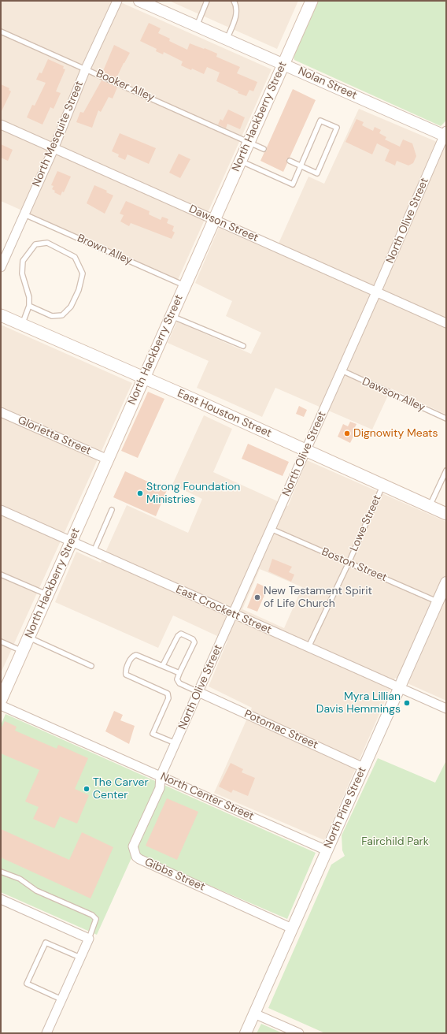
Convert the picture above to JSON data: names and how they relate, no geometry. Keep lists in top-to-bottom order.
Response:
{
  "streets": {
    "main road": ["North Hackberry Street", "East Houston Street"],
    "street": [
      "Nolan Street",
      "North Mesquite Street",
      "North Olive Street",
      "Dawson Street",
      "Glorietta Street",
      "East Crockett Street",
      "Potomac Street",
      "North Center Street",
      "North Pine Street",
      "Gibbs Street"
    ],
    "lane": [
      "Booker Alley",
      "Brown Alley",
      "Dawson Alley",
      "Lowe Street",
      "Boston Street"
    ]
  },
  "crossings": [
    ["Nolan Street", "North Hackberry Street"],
    ["Nolan Street", "North Olive Street"],
    ["Booker Alley", "North Hackberry Street"],
    ["Booker Alley", "North Mesquite Street"],
    ["North Hackberry Street", "Dawson Street"],
    ["North Hackberry Street", "Brown Alley"],
    ["North Hackberry Street", "East Houston Street"],
    ["North Hackberry Street", "Glorietta Street"],
    ["North Hackberry Street", "East Crockett Street"],
    ["North Mesquite Street", "Dawson Street"],
    ["North Mesquite Street", "Brown Alley"],
    ["North Olive Street", "Dawson Street"],
    ["North Olive Street", "Dawson Alley"],
    ["North Olive Street", "East Houston Street"],
    ["North Olive Street", "Boston Street"],
    ["North Olive Street", "East Crockett Street"],
    ["North Olive Street", "Potomac Street"],
    ["North Olive Street", "North Center Street"],
    ["North Olive Street", "Gibbs Street"],
    ["East Houston Street", "Lowe Street"],
    ["Lowe Street", "Boston Street"],
    ["Lowe Street", "East Crockett Street"],
    ["Boston Street", "North Pine Street"],
    ["East Crockett Street", "North Pine Street"],
    ["Potomac Street", "North Pine Street"],
    ["North Center Street", "North Pine Street"],
    ["North Center Street", "Gibbs Street"],
    ["North Pine Street", "Gibbs Street"]
  ],
  "parks": ["Fairchild Park"],
  "places": [
    "Dignowity Meats",
    "Strong Foundation Ministries",
    "New Testament Spirit of Life Church",
    "Myra Lillian Davis Hemmings",
    "The Carver Center"
  ]
}
